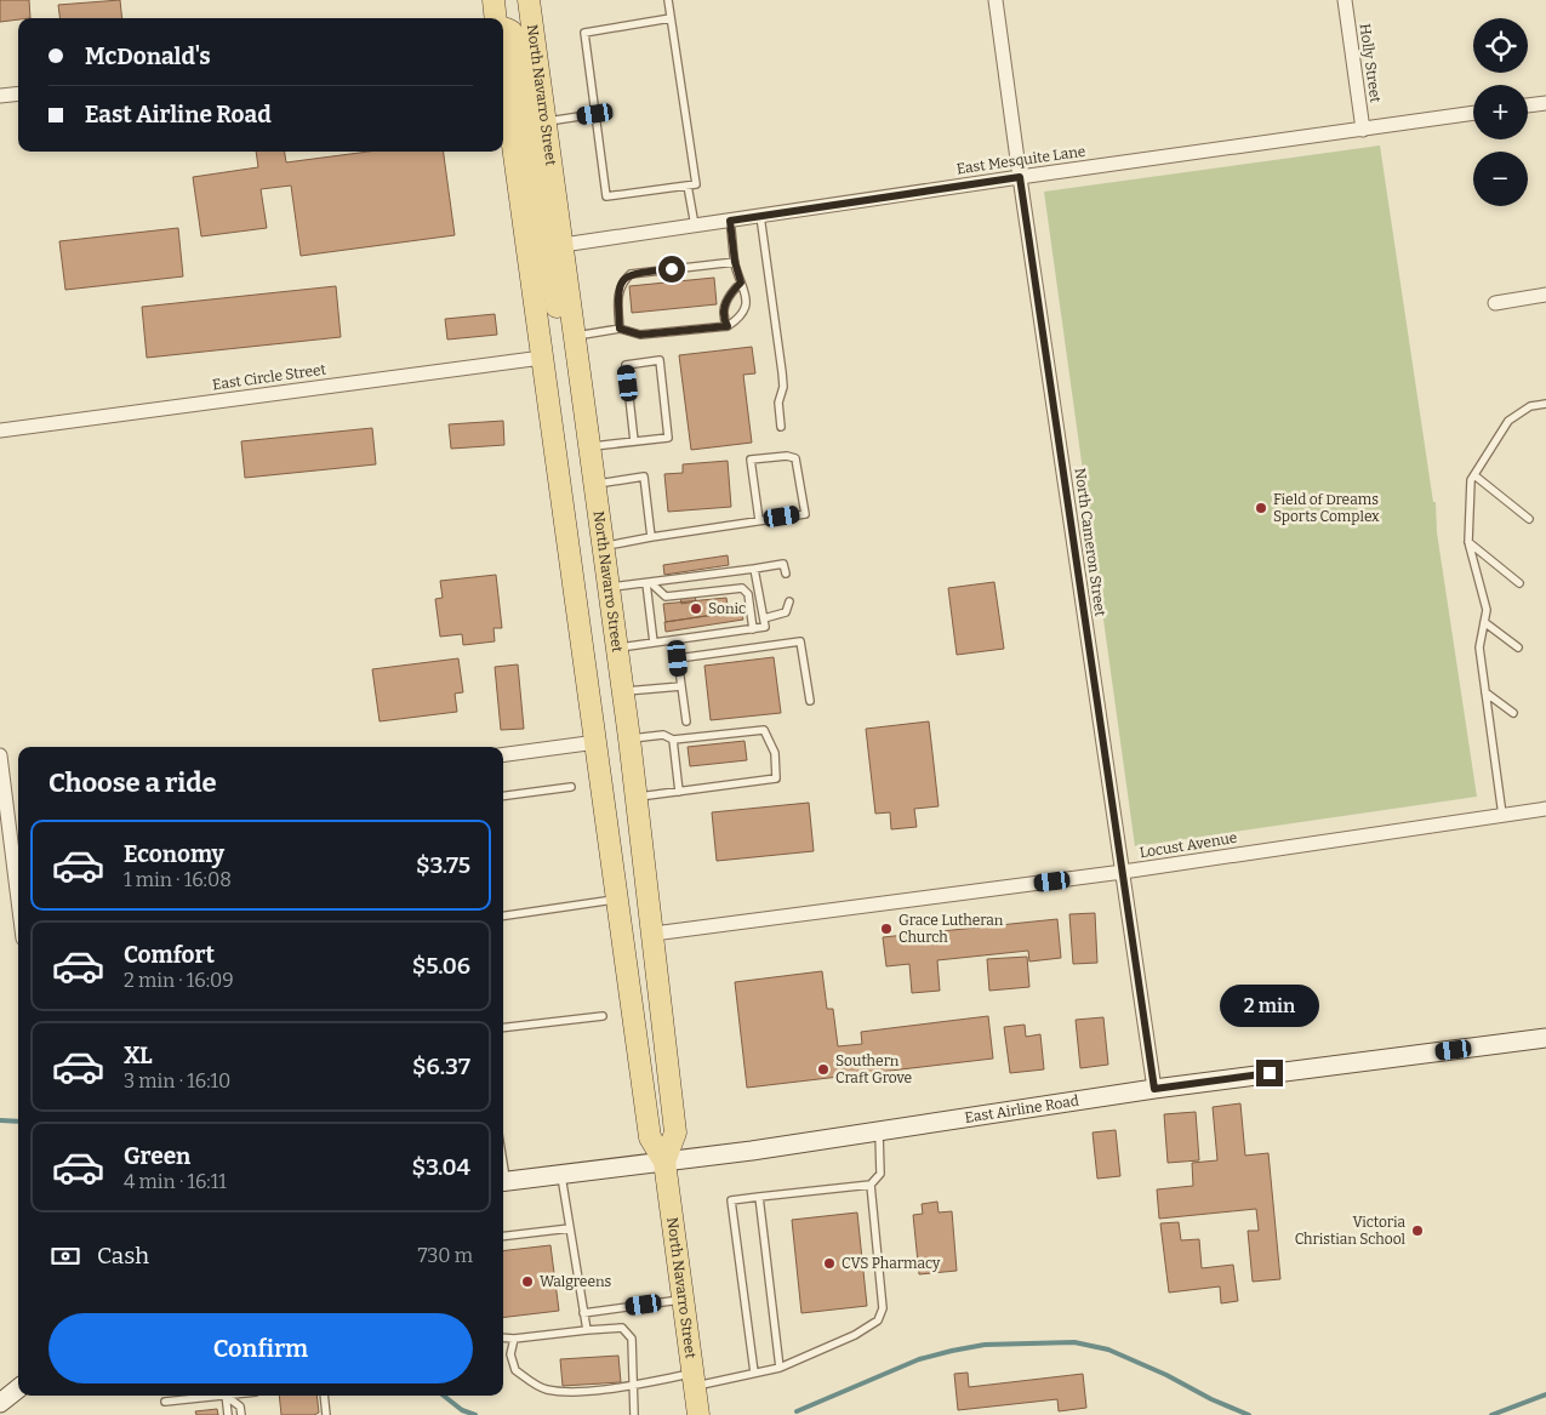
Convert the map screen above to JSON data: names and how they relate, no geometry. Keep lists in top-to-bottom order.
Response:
{
  "streets": {
    "main road": ["North Navarro Street", "East Airline Road"],
    "street": [
      "Holly Street",
      "East Mesquite Lane",
      "East Circle Street",
      "North Cameron Street",
      "Locust Avenue"
    ]
  },
  "crossings": [
    ["Holly Street", "East Mesquite Lane"],
    ["North Navarro Street", "East Mesquite Lane"],
    ["North Navarro Street", "East Circle Street"],
    ["North Navarro Street", "Locust Avenue"],
    ["North Navarro Street", "East Airline Road"],
    ["East Mesquite Lane", "North Cameron Street"],
    ["North Cameron Street", "Locust Avenue"],
    ["North Cameron Street", "East Airline Road"]
  ],
  "places": [
    "Field of Dreams Sports Complex",
    "Sonic",
    "Grace Lutheran Church",
    "Southern Craft Grove",
    "Victoria Christian School",
    "CVS Pharmacy",
    "Walgreens"
  ],
  "page": {
    "map_buttons": ["+", "−"],
    "banner": ["McDonald's", "East Airline Road"],
    "heading": "Choose a ride",
    "list": [
      {
        "name": "Economy",
        "note": "1 min · 16:08",
        "value": "$3.75"
      },
      {
        "name": "Comfort",
        "note": "2 min · 16:09",
        "value": "$5.06"
      },
      {
        "name": "XL",
        "note": "3 min · 16:10",
        "value": "$6.37"
      },
      {
        "name": "Green",
        "note": "4 min · 16:11",
        "value": "$3.04"
      }
    ],
    "bubble": "2 min",
    "pay": ["Cash", "730 m"],
    "buttons": "Confirm"
  }
}
